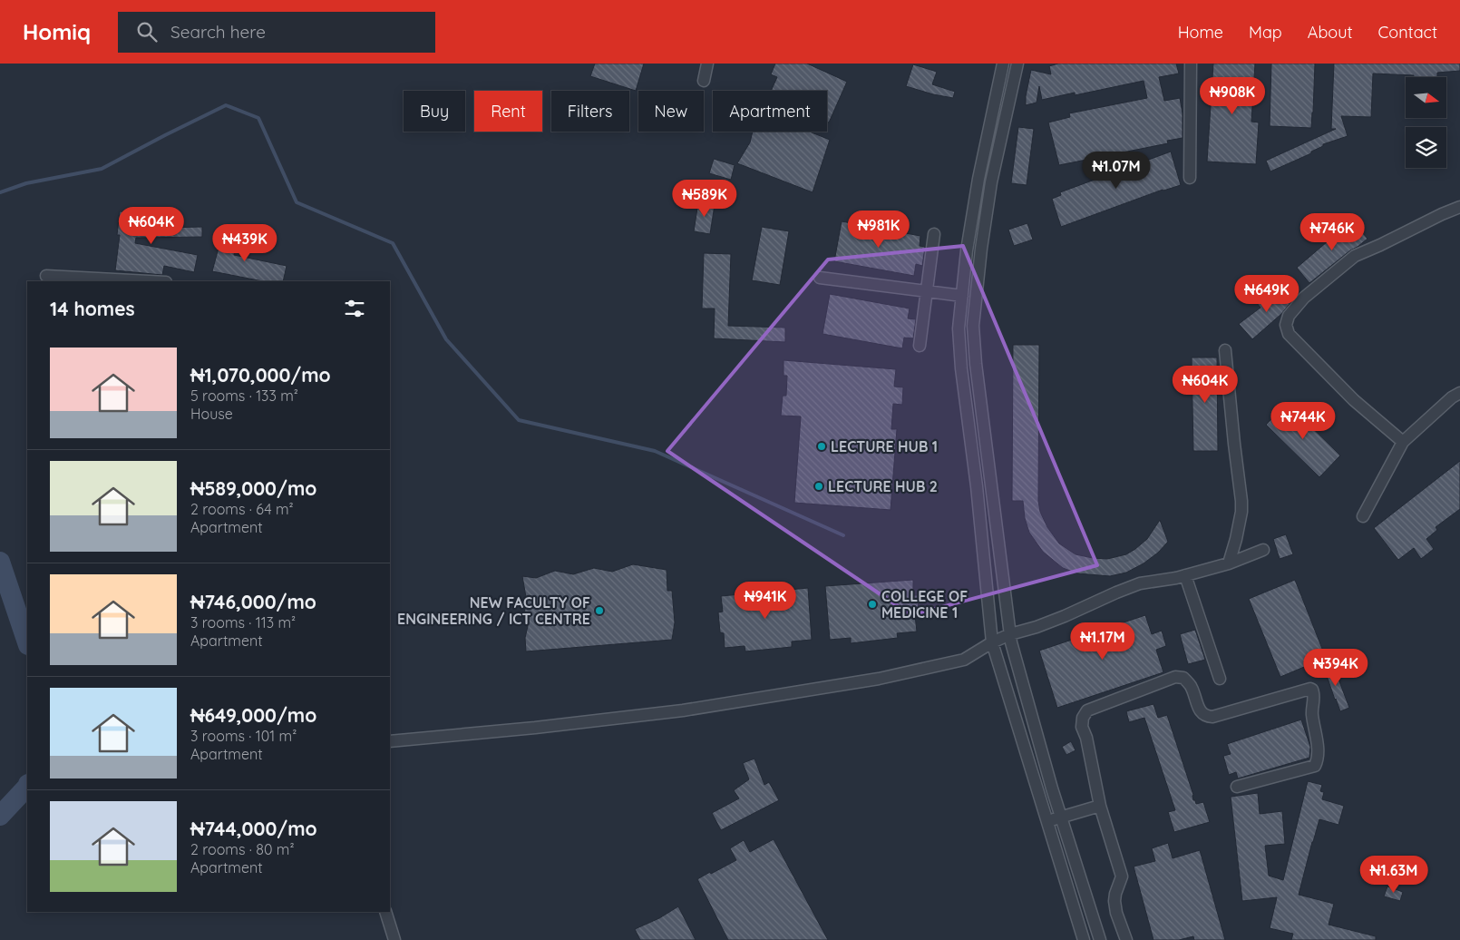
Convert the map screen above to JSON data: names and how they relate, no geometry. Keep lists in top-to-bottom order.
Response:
{
  "places": [
    "LECTURE HUB 1",
    "LECTURE HUB 2",
    "COLLEGE OF MEDICINE 1",
    "NEW FACULTY OF ENGINEERING / ICT CENTRE"
  ],
  "north": "right",
  "page": {
    "header": "Homiq",
    "search": "Search here",
    "nav": [
      "Home",
      "Map",
      "About",
      "Contact"
    ],
    "price": [
      "₦908K",
      "₦1.07M",
      "₦589K",
      "₦604K",
      "₦981K",
      "₦746K",
      "₦439K",
      "₦649K",
      "₦604K",
      "₦744K",
      "₦941K",
      "₦1.17M",
      "₦394K",
      "₦1.63M"
    ],
    "chip": [
      "Buy",
      "Rent",
      "Filters",
      "New",
      "Apartment"
    ],
    "heading": "14 homes",
    "list": [
      {
        "name": "₦1,070,000/mo",
        "note": "5 rooms · 133 m² · House"
      },
      {
        "name": "₦589,000/mo",
        "note": "2 rooms · 64 m² · Apartment"
      },
      {
        "name": "₦746,000/mo",
        "note": "3 rooms · 113 m² · Apartment"
      },
      {
        "name": "₦649,000/mo",
        "note": "3 rooms · 101 m² · Apartment"
      },
      {
        "name": "₦744,000/mo",
        "note": "2 rooms · 80 m² · Apartment"
      }
    ]
  }
}
